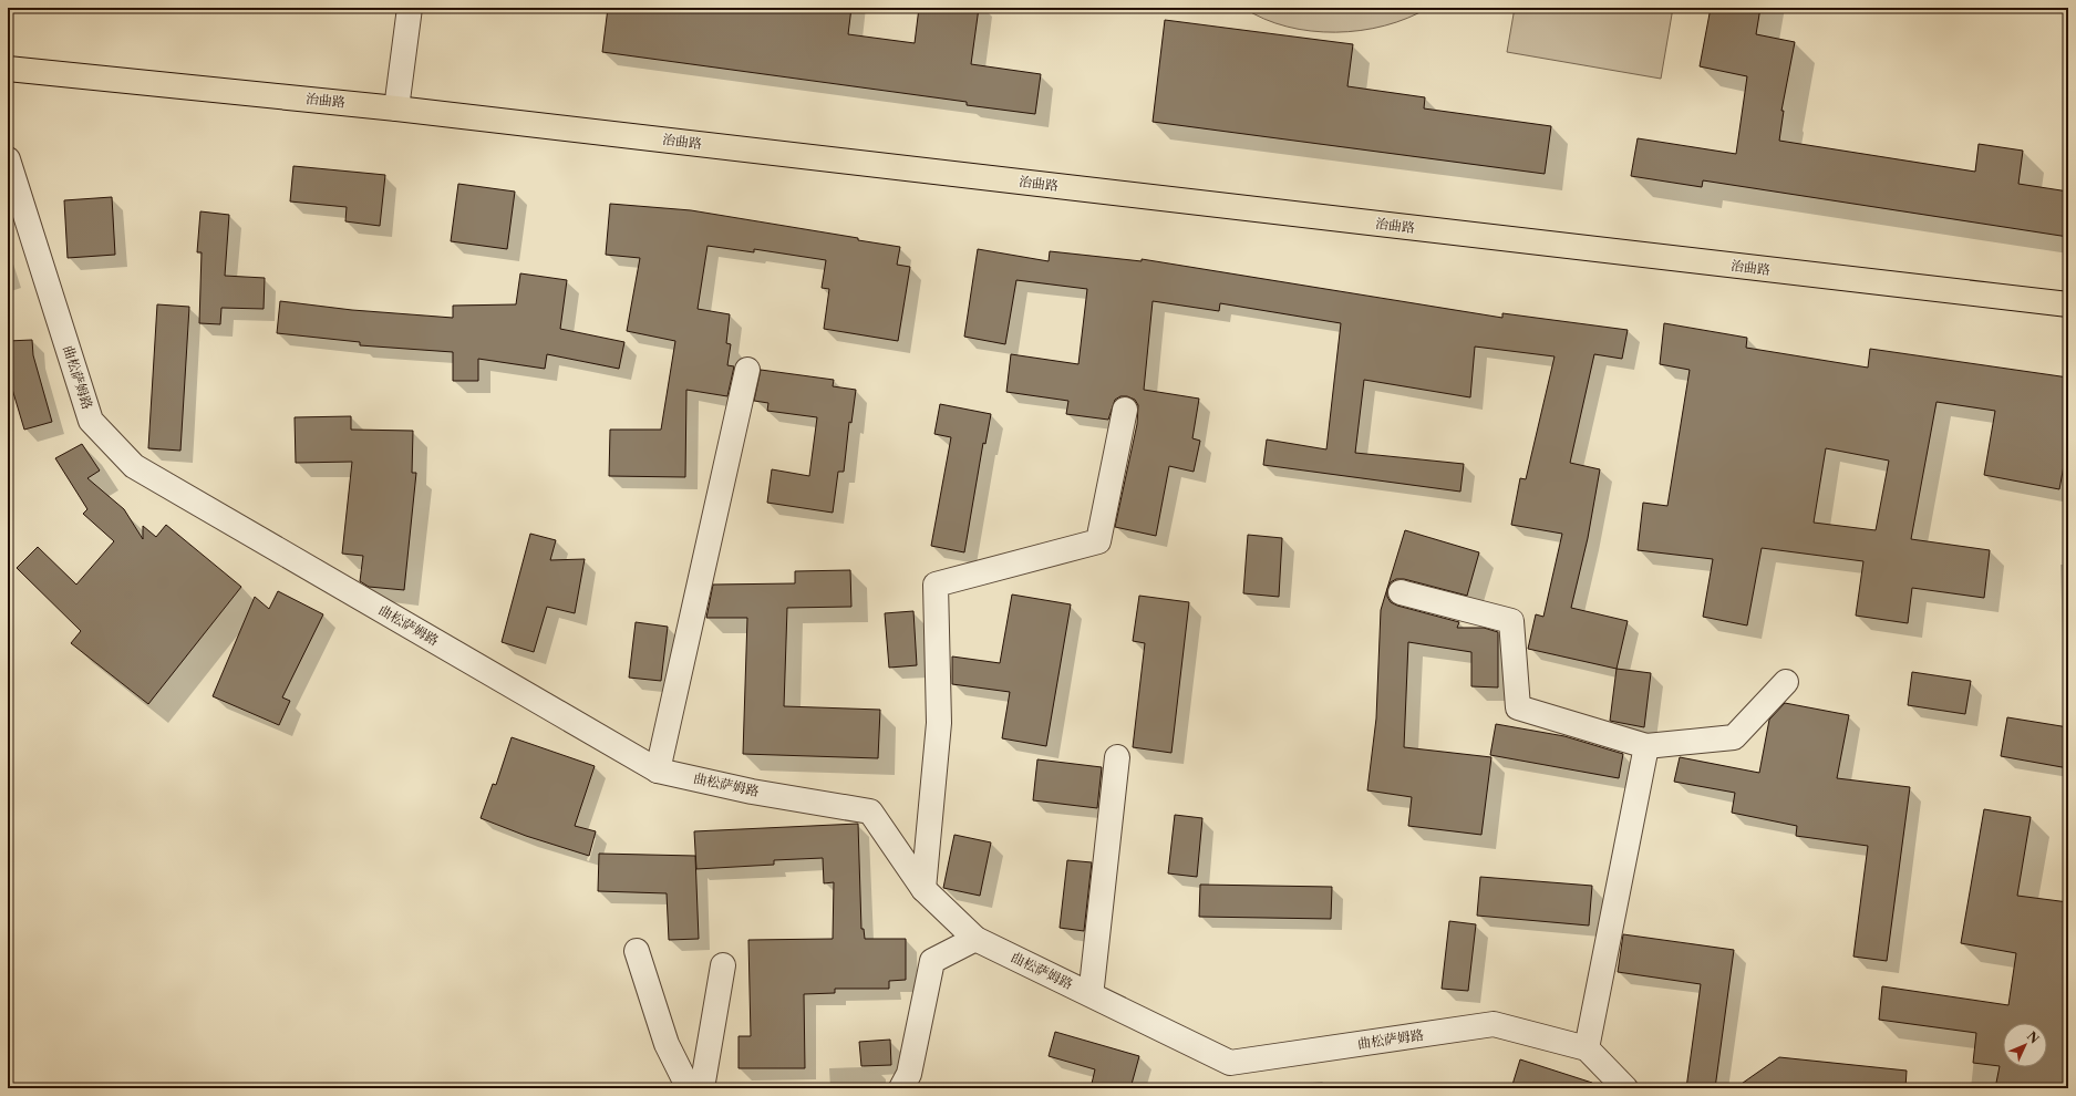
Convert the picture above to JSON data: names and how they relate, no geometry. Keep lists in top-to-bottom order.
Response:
{
  "streets": {
    "main road": ["治曲路"],
    "street": ["曲松萨姆路"]
  },
  "north": "top right"
}
